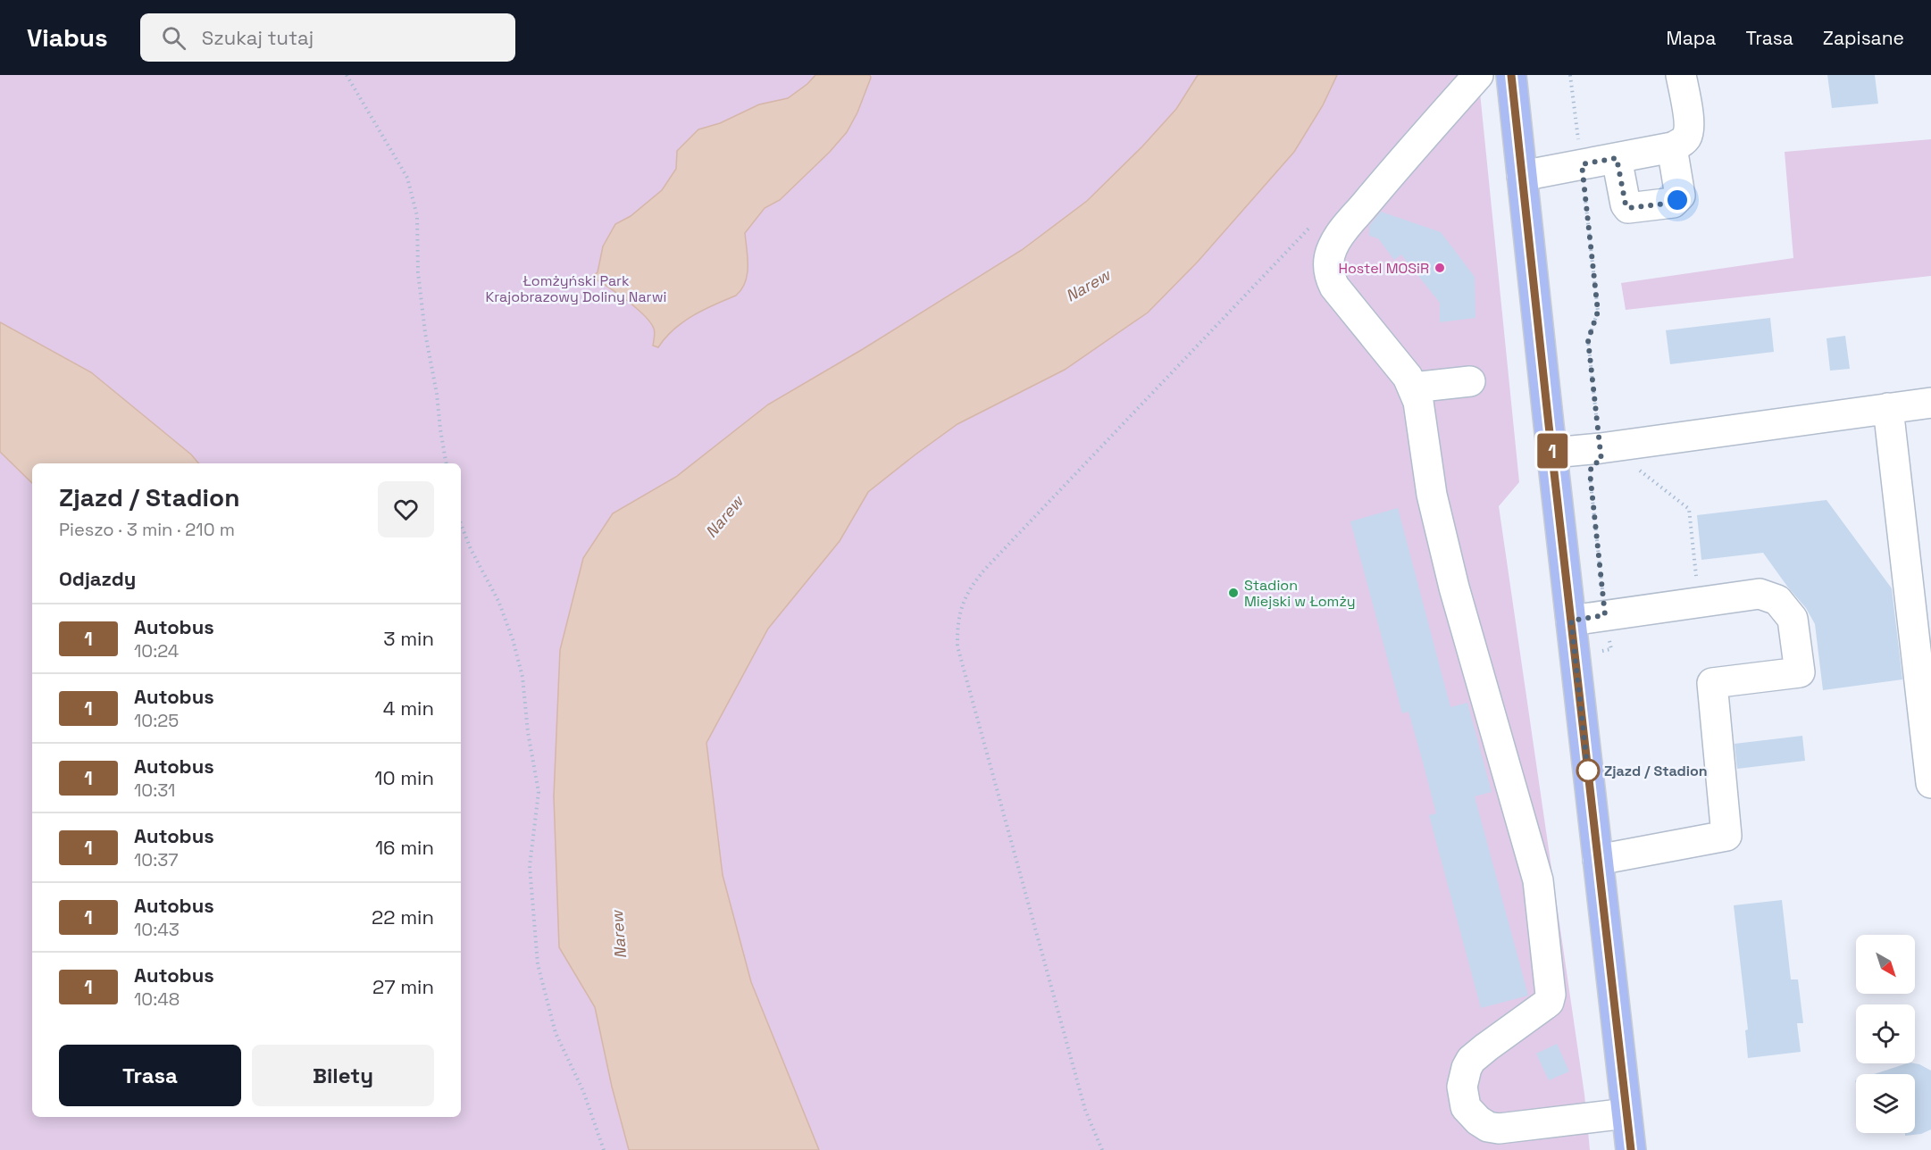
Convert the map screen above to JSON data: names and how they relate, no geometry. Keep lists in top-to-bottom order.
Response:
{
  "water": ["Narew"],
  "parks": ["Łomżyński Park Krajobrazowy Doliny Narwi"],
  "places": ["Hostel MOSiR", "Stadion Miejski w Łomży", "Zjazd / Stadion"],
  "lines": ["bus line 1"],
  "north": "bottom right",
  "page": {
    "header": "Viabus",
    "search": "Szukaj tutaj",
    "nav": ["Mapa", "Trasa", "Zapisane"],
    "on_map": "1",
    "heading": [
      ["Zjazd / Stadion", "Pieszo · 3 min · 210 m"],
      "Odjazdy"
    ],
    "list": [
      {
        "mark": "1",
        "name": "Autobus",
        "note": "10:24",
        "value": "3 min"
      },
      {
        "mark": "1",
        "name": "Autobus",
        "note": "10:25",
        "value": "4 min"
      },
      {
        "mark": "1",
        "name": "Autobus",
        "note": "10:31",
        "value": "10 min"
      },
      {
        "mark": "1",
        "name": "Autobus",
        "note": "10:37",
        "value": "16 min"
      },
      {
        "mark": "1",
        "name": "Autobus",
        "note": "10:43",
        "value": "22 min"
      },
      {
        "mark": "1",
        "name": "Autobus",
        "note": "10:48",
        "value": "27 min"
      }
    ],
    "buttons": ["Trasa", "Bilety"]
  }
}
